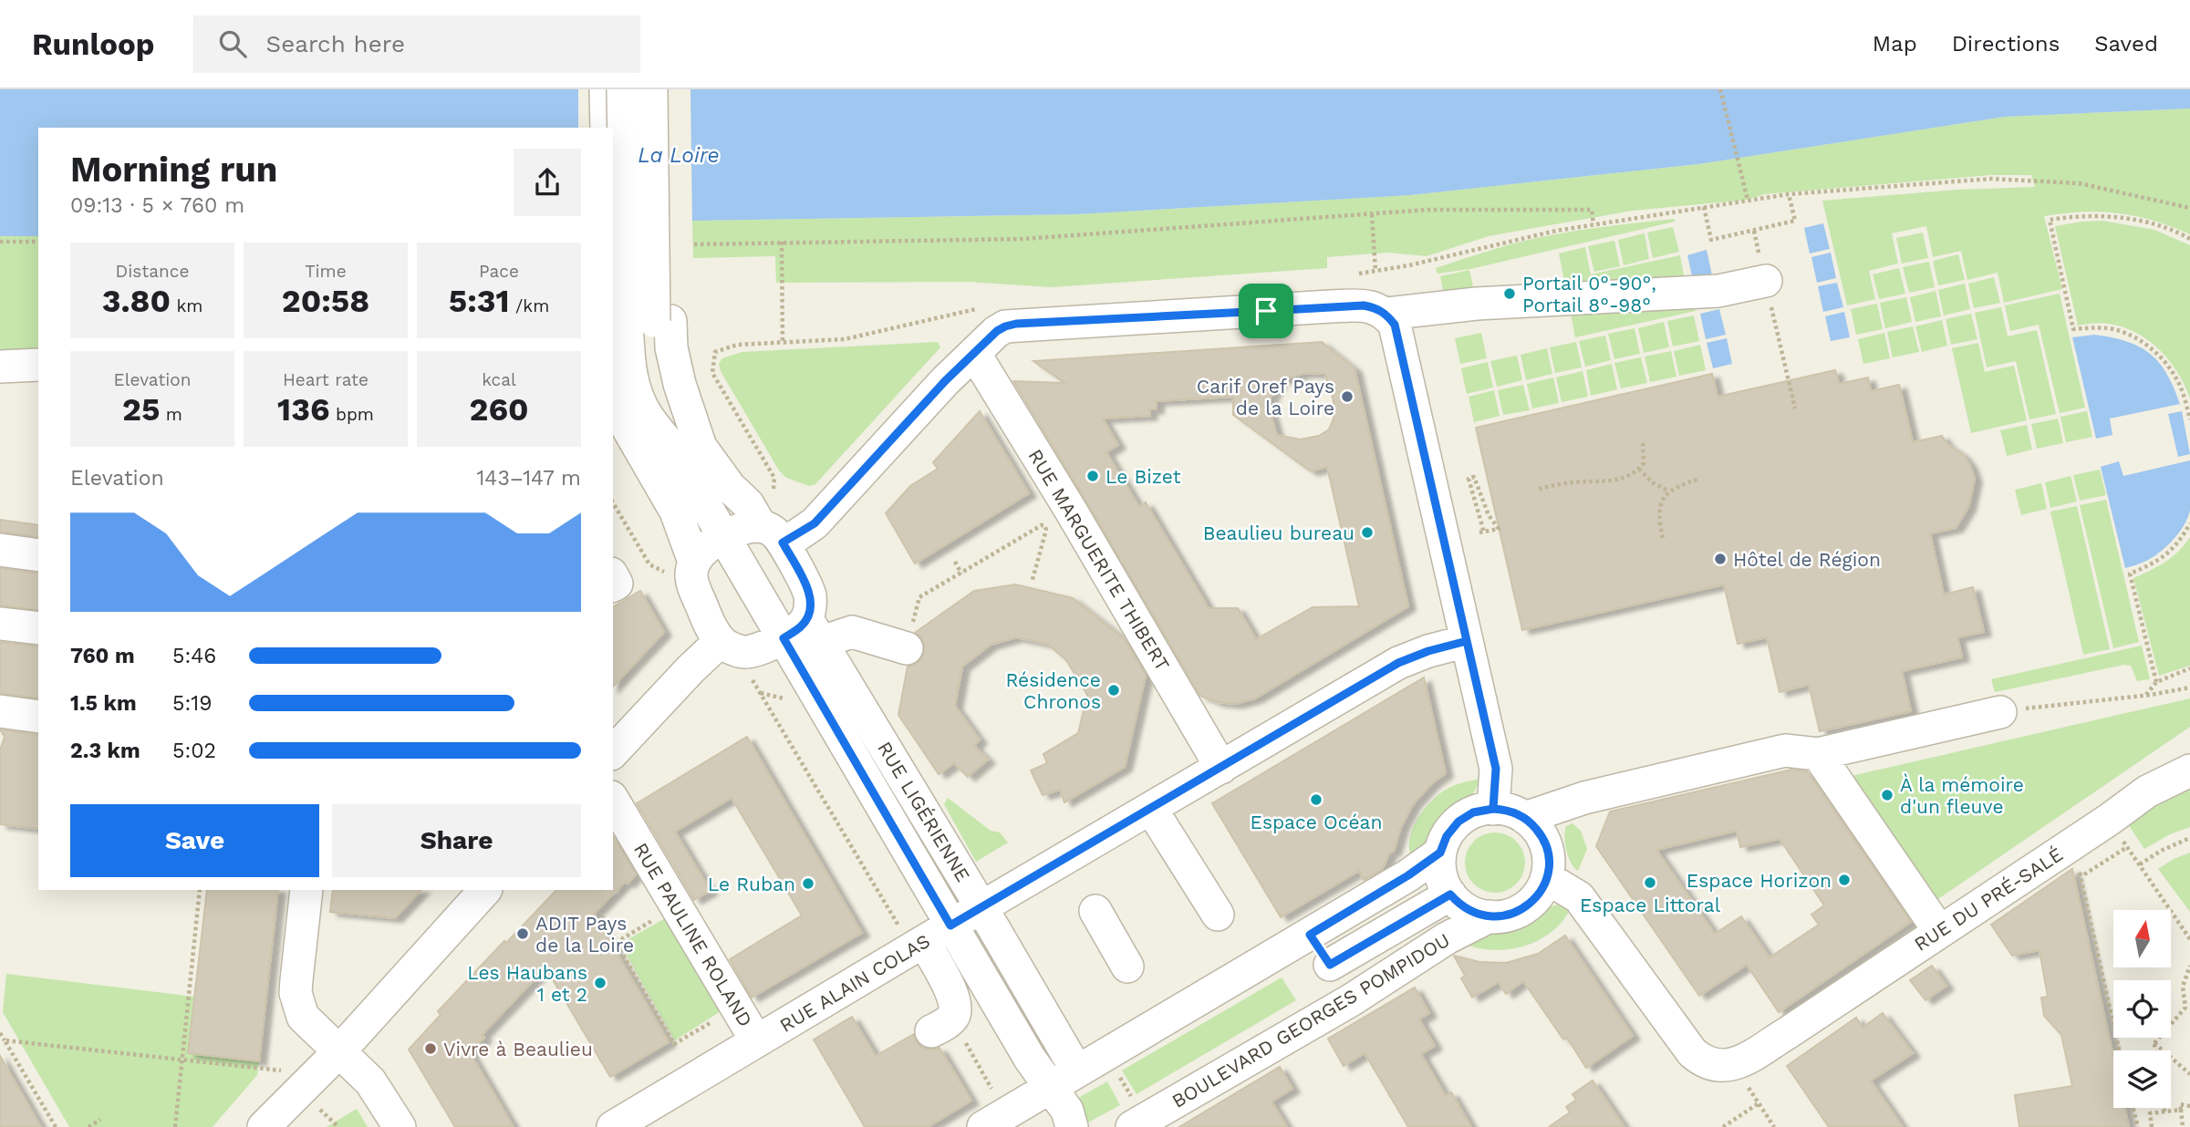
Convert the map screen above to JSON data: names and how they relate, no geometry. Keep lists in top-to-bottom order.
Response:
{
  "streets": {
    "street": [
      "RUE MARGUERITE THIBERT",
      "RUE LIGÉRIENNE",
      "RUE DU PRÉ-SALÉ",
      "RUE PAULINE ROLAND",
      "RUE ALAIN COLAS",
      "BOULEVARD GEORGES POMPIDOU"
    ]
  },
  "crossings": [
    ["RUE MARGUERITE THIBERT", "RUE ALAIN COLAS"],
    ["RUE LIGÉRIENNE", "RUE ALAIN COLAS"],
    ["RUE PAULINE ROLAND", "RUE ALAIN COLAS"]
  ],
  "water": ["La Loire"],
  "places": [
    "Portail 0°-90°, Portail 8°-98°",
    "Carif Oref Pays de la Loire",
    "Le Bizet",
    "Beaulieu bureau",
    "Hôtel de Région",
    "Résidence Chronos",
    "À la mémoire d'un fleuve",
    "Espace Océan",
    "Espace Horizon",
    "Espace Littoral",
    "Le Ruban",
    "ADIT Pays de la Loire",
    "Les Haubans 1 et 2",
    "Vivre à Beaulieu"
  ],
  "north": "top",
  "page": {
    "header": "Runloop",
    "search": "Search here",
    "nav": ["Map", "Directions", "Saved"],
    "heading": ["Morning run", "09:13 · 5 × 760 m"],
    "stats": [
      ["Distance", "3.80 km"],
      ["Time", "20:58"],
      ["Pace", "5:31 /km"],
      ["Elevation", "25 m"],
      ["Heart rate", "136 bpm"],
      ["kcal", "260"]
    ],
    "chart": ["Elevation", "143–147 m"],
    "list": [
      {
        "name": "760 m",
        "note": "5:46"
      },
      {
        "name": "1.5 km",
        "note": "5:19"
      },
      {
        "name": "2.3 km",
        "note": "5:02"
      }
    ],
    "buttons": ["Save", "Share"]
  }
}
